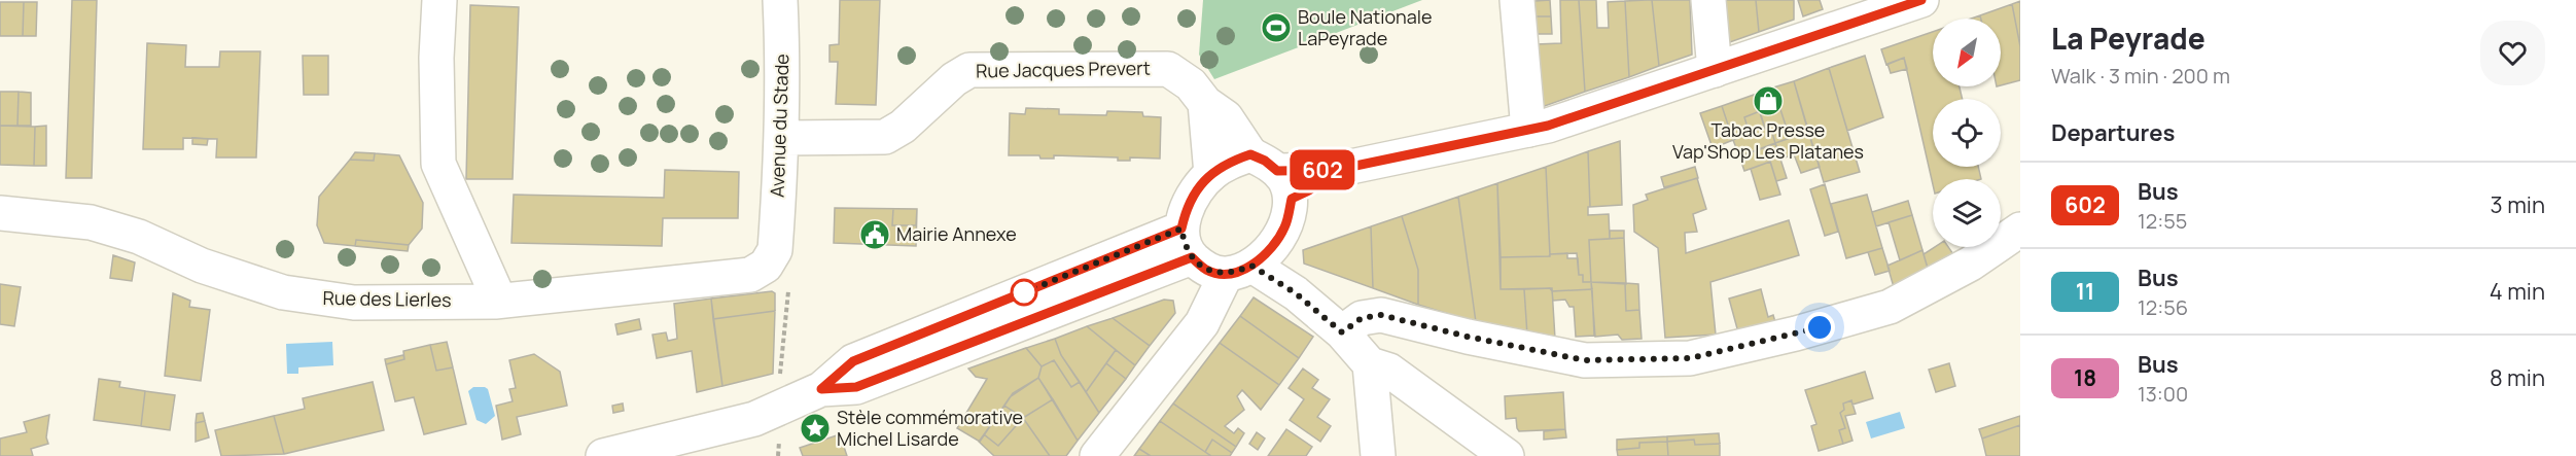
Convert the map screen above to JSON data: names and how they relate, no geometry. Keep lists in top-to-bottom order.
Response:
{
  "streets": {
    "street": ["Rue Jacques Prevert", "Avenue du Stade", "Rue des Lierles"]
  },
  "crossings": [
    ["Rue Jacques Prevert", "Avenue du Stade"],
    ["Avenue du Stade", "Rue des Lierles"]
  ],
  "places": {
    "sports": ["Boule Nationale LaPeyrade"],
    "shop": ["Tabac Presse Vap'Shop Les Platanes"],
    "public building": ["Mairie Annexe"],
    "place": ["Stèle commémorative Michel Lisarde"]
  },
  "lines": ["bus line 602"],
  "north": "bottom left",
  "page": {
    "on_map": "602",
    "heading": [
      ["La Peyrade", "Walk · 3 min · 200 m"],
      "Departures"
    ],
    "list": [
      {
        "mark": "602",
        "name": "Bus",
        "note": "12:55",
        "value": "3 min"
      },
      {
        "mark": "11",
        "name": "Bus",
        "note": "12:56",
        "value": "4 min"
      },
      {
        "mark": "18",
        "name": "Bus",
        "note": "13:00",
        "value": "8 min"
      }
    ]
  }
}
